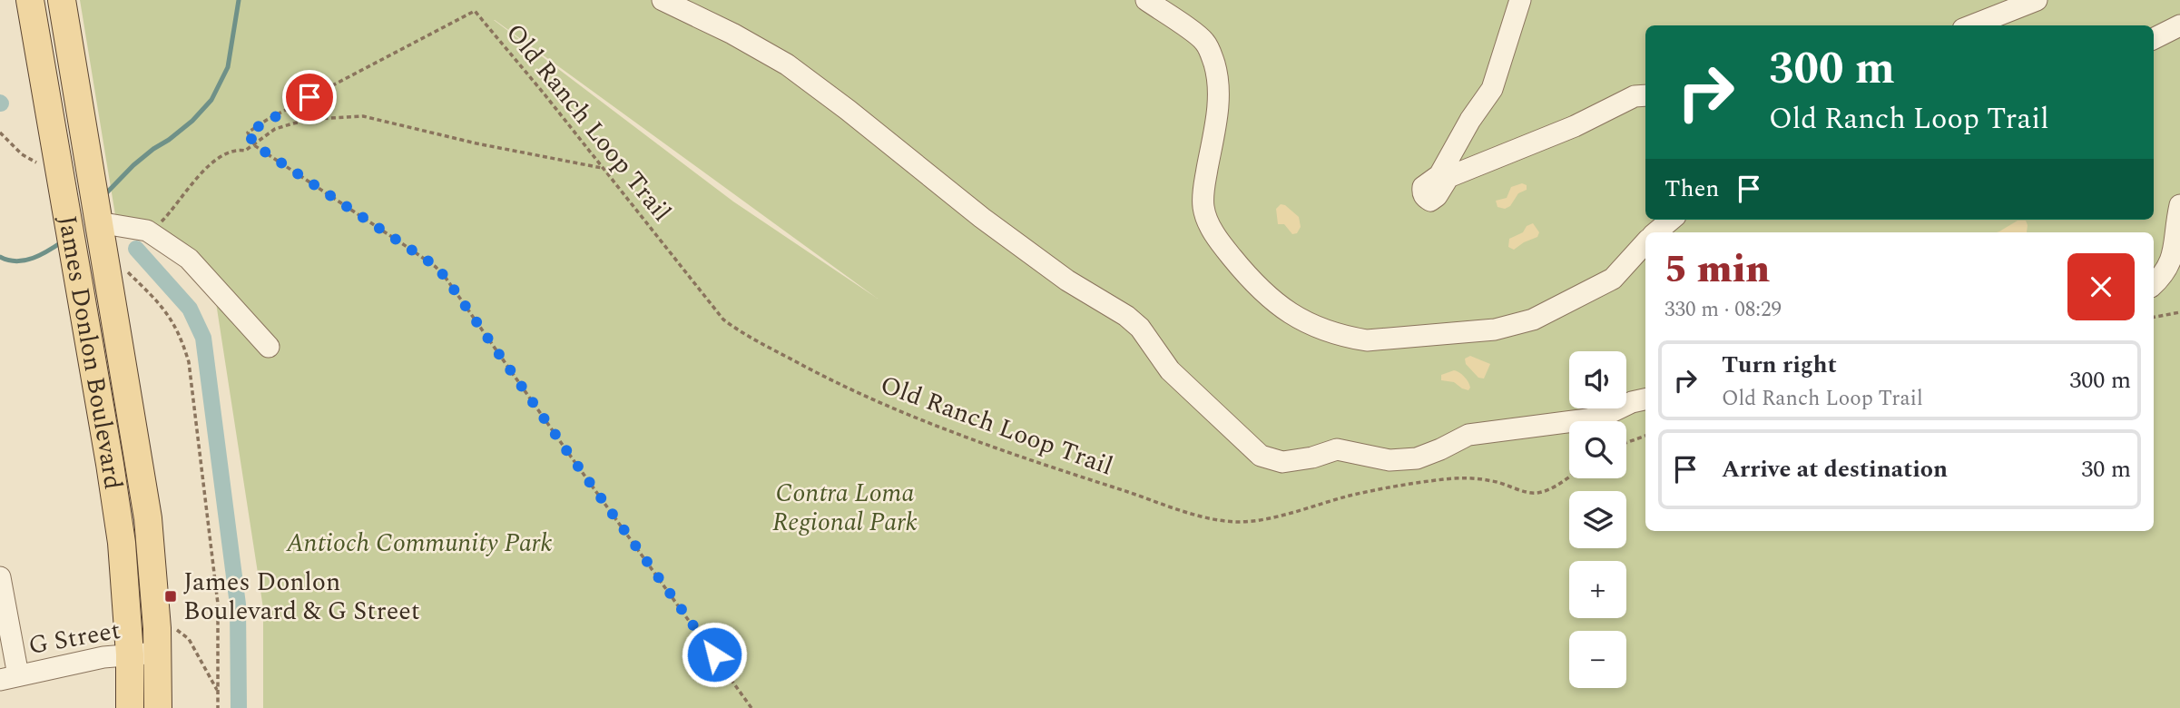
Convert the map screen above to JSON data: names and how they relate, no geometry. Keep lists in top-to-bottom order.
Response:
{
  "streets": {
    "main road": ["James Donlon Boulevard"],
    "street": ["G Street"],
    "path": ["Old Ranch Loop Trail"]
  },
  "crossings": [
    ["James Donlon Boulevard", "G Street"]
  ],
  "parks": ["Contra Loma Regional Park", "Antioch Community Park"],
  "places": {
    "transit": ["James Donlon Boulevard & G Street"]
  },
  "page": {
    "turn": ["300 m", "Old Ranch Loop Trail"],
    "then": "Then",
    "heading": ["5 min", "330 m · 08:29"],
    "list": [
      {
        "name": "Turn right",
        "note": "Old Ranch Loop Trail",
        "value": "300 m"
      },
      {
        "name": "Arrive at destination",
        "value": "30 m"
      }
    ],
    "map_buttons": ["+", "−"]
  }
}
